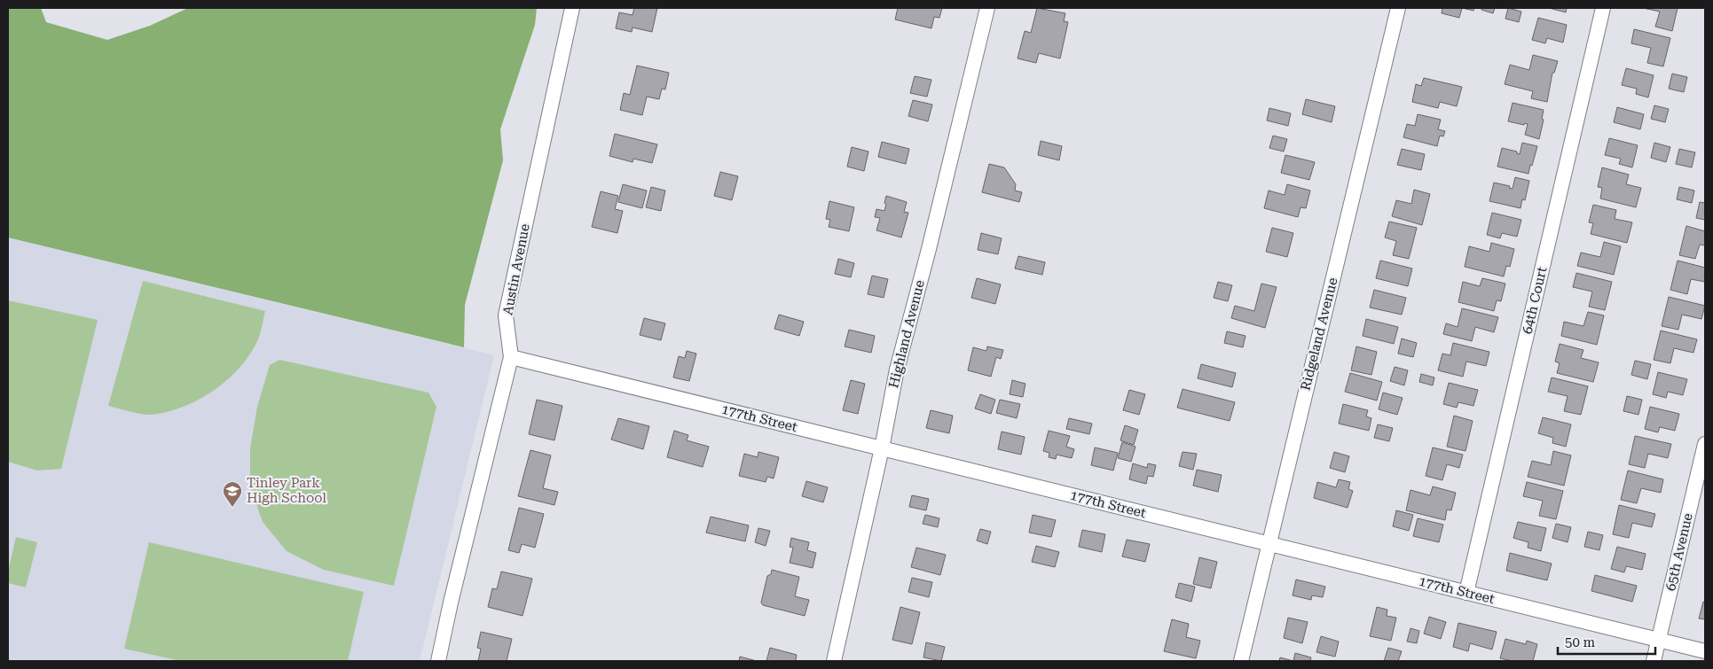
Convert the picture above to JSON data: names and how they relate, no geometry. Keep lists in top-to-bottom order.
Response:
{
  "streets": {
    "street": [
      "Austin Avenue",
      "64th Court",
      "Highland Avenue",
      "Ridgeland Avenue",
      "177th Street",
      "65th Avenue"
    ]
  },
  "crossings": [
    ["Austin Avenue", "177th Street"],
    ["64th Court", "177th Street"],
    ["Highland Avenue", "177th Street"],
    ["Ridgeland Avenue", "177th Street"],
    ["177th Street", "65th Avenue"]
  ],
  "places": {
    "school or university": ["Tinley Park High School"]
  },
  "scale_bar": "50 m"
}
